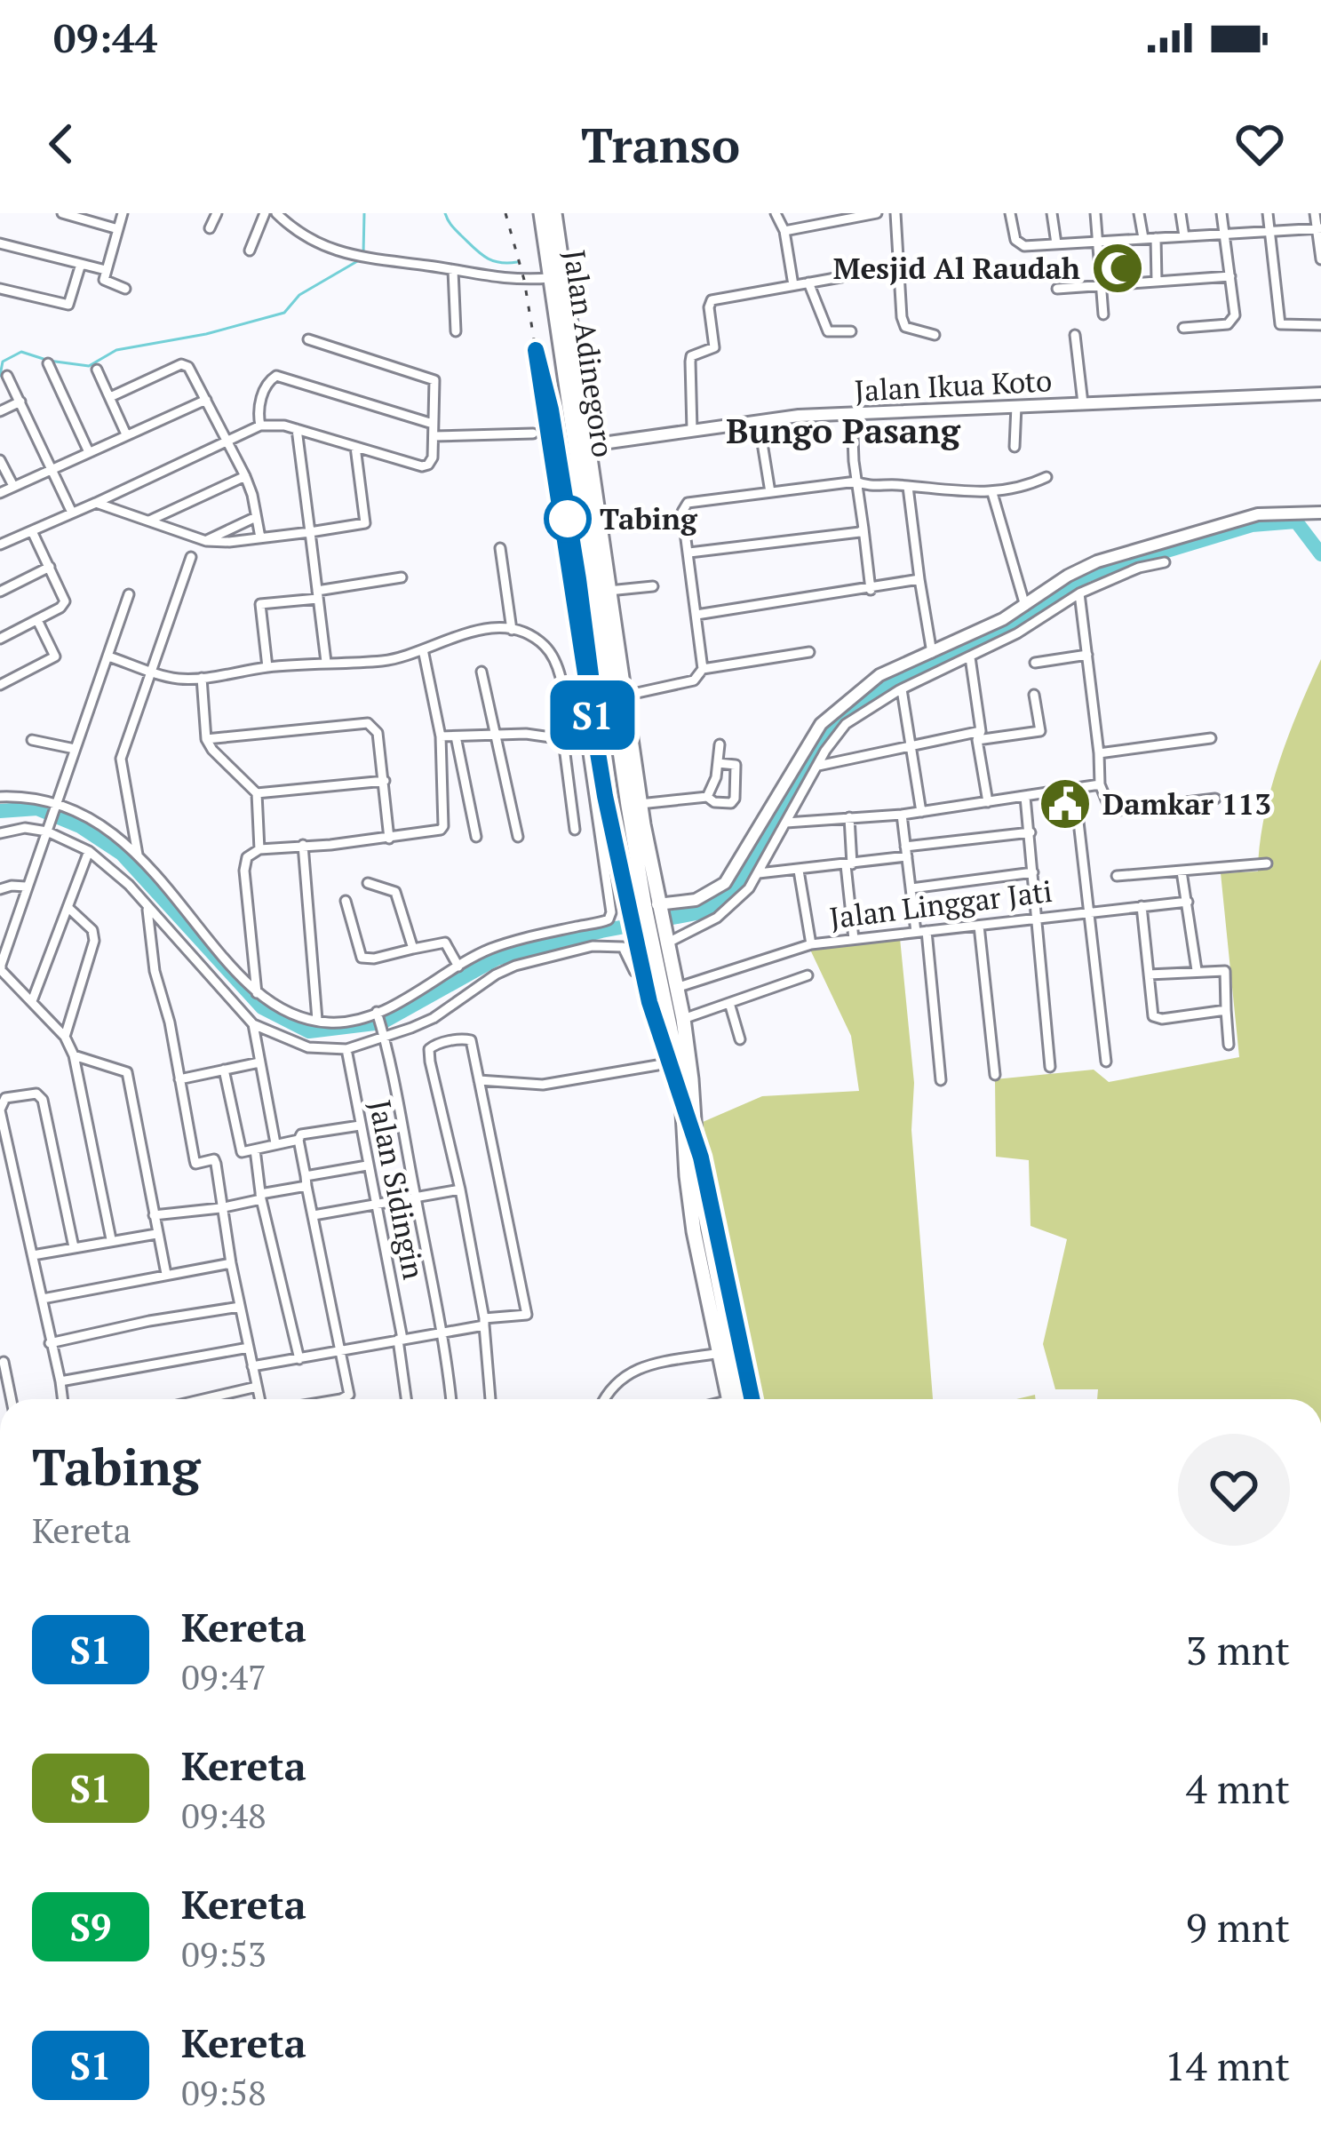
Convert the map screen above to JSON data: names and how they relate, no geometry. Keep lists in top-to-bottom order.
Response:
{
  "streets": {
    "highway": ["Jalan Adinegoro"],
    "street": ["Jalan Ikua Koto", "Jalan Linggar Jati", "Jalan Sidingin"]
  },
  "crossings": [
    ["Jalan Adinegoro", "Jalan Ikua Koto"]
  ],
  "districts": ["Bungo Pasang"],
  "places": {
    "mosque": ["Mesjid Al Raudah"],
    "other": ["Tabing"],
    "public building": ["Damkar 113"]
  },
  "page": {
    "status": "09:44",
    "header": "Transo",
    "on_map": "S1",
    "heading": ["Tabing", "Kereta"],
    "list": [
      {
        "mark": "S1",
        "name": "Kereta",
        "note": "09:47",
        "value": "3 mnt"
      },
      {
        "mark": "S1",
        "name": "Kereta",
        "note": "09:48",
        "value": "4 mnt"
      },
      {
        "mark": "S9",
        "name": "Kereta",
        "note": "09:53",
        "value": "9 mnt"
      },
      {
        "mark": "S1",
        "name": "Kereta",
        "note": "09:58",
        "value": "14 mnt"
      }
    ]
  }
}
